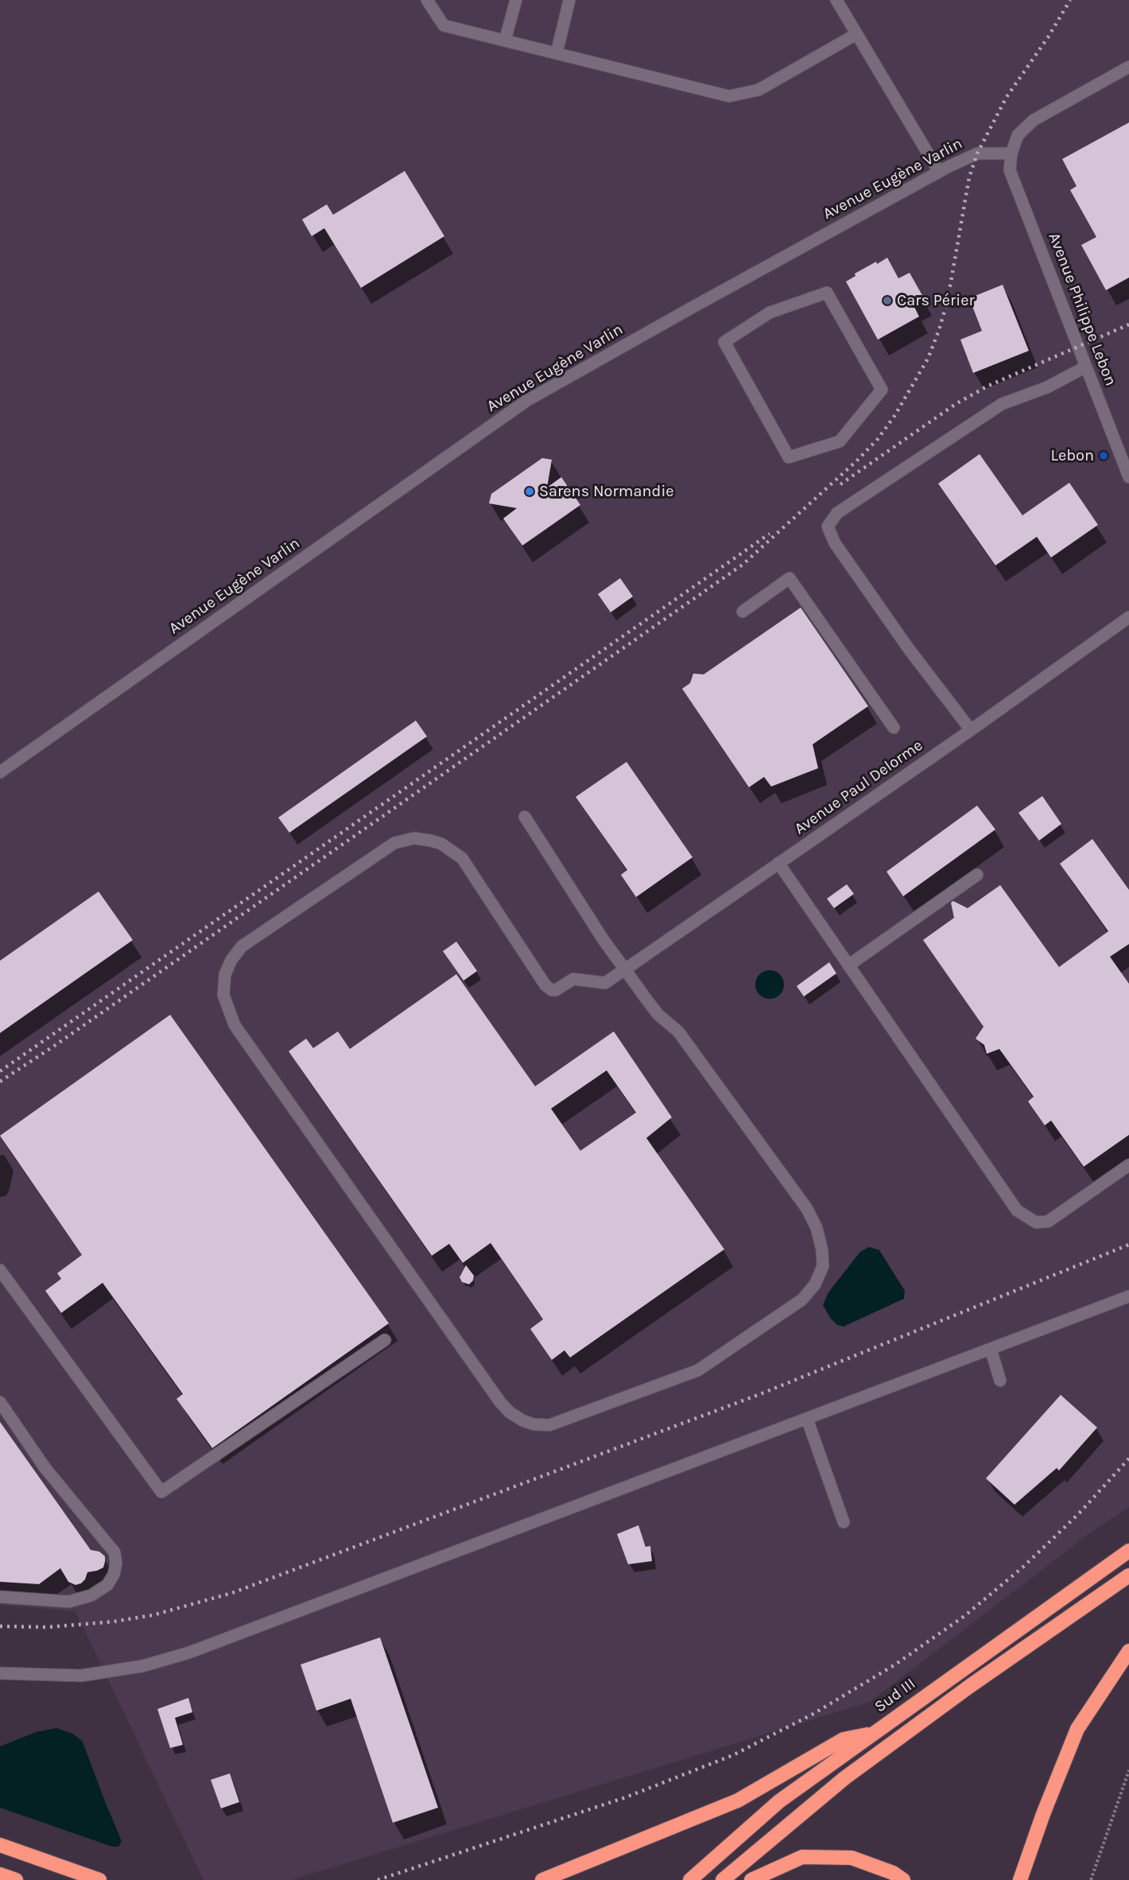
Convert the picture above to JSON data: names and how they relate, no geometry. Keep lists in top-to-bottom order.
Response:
{
  "streets": {
    "highway": ["Sud III"],
    "street": ["Avenue Eugène Varlin", "Avenue Philippe Lebon", "Avenue Paul Delorme"]
  },
  "crossings": [
    ["Avenue Eugène Varlin", "Avenue Philippe Lebon"]
  ],
  "places": ["Cars Périer", "Lebon", "Sarens Normandie"]
}
